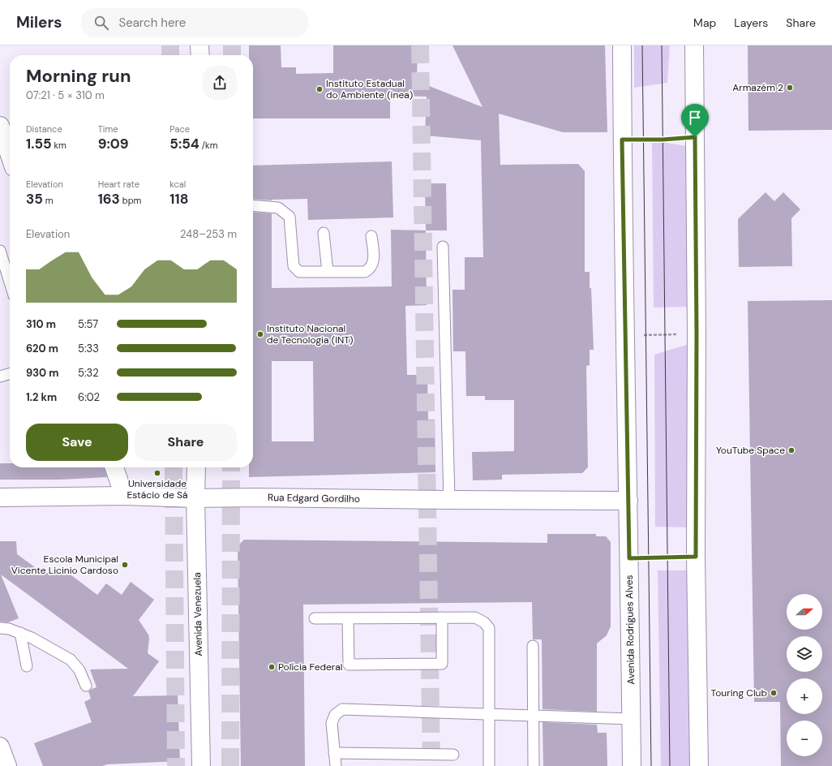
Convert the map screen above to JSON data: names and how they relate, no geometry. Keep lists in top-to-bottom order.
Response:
{
  "streets": {
    "street": ["Rua Edgard Gordilho", "Avenida Venezuela", "Avenida Rodrigues Alves"]
  },
  "crossings": [
    ["Rua Edgard Gordilho", "Avenida Venezuela"],
    ["Rua Edgard Gordilho", "Avenida Rodrigues Alves"]
  ],
  "places": [
    "Armazém 2",
    "Instituto Estadual do Ambiente (inea)",
    "Instituto Nacional de Tecnologia (INT)",
    "YouTube Space",
    "Universidade Estácio de Sá",
    "Escola Municipal Vicente Licinio Cardoso",
    "Polícia Federal",
    "Touring Club"
  ],
  "north": "right",
  "page": {
    "header": "Milers",
    "search": "Search here",
    "nav": ["Map", "Layers", "Share"],
    "heading": ["Morning run", "07:21 · 5 × 310 m"],
    "stats": [
      ["Distance", "1.55 km"],
      ["Time", "9:09"],
      ["Pace", "5:54 /km"],
      ["Elevation", "35 m"],
      ["Heart rate", "163 bpm"],
      ["kcal", "118"]
    ],
    "chart": ["Elevation", "248–253 m"],
    "list": [
      {
        "name": "310 m",
        "note": "5:57"
      },
      {
        "name": "620 m",
        "note": "5:33"
      },
      {
        "name": "930 m",
        "note": "5:32"
      },
      {
        "name": "1.2 km",
        "note": "6:02"
      }
    ],
    "buttons": ["Save", "Share"],
    "map_buttons": ["+", "−"]
  }
}
